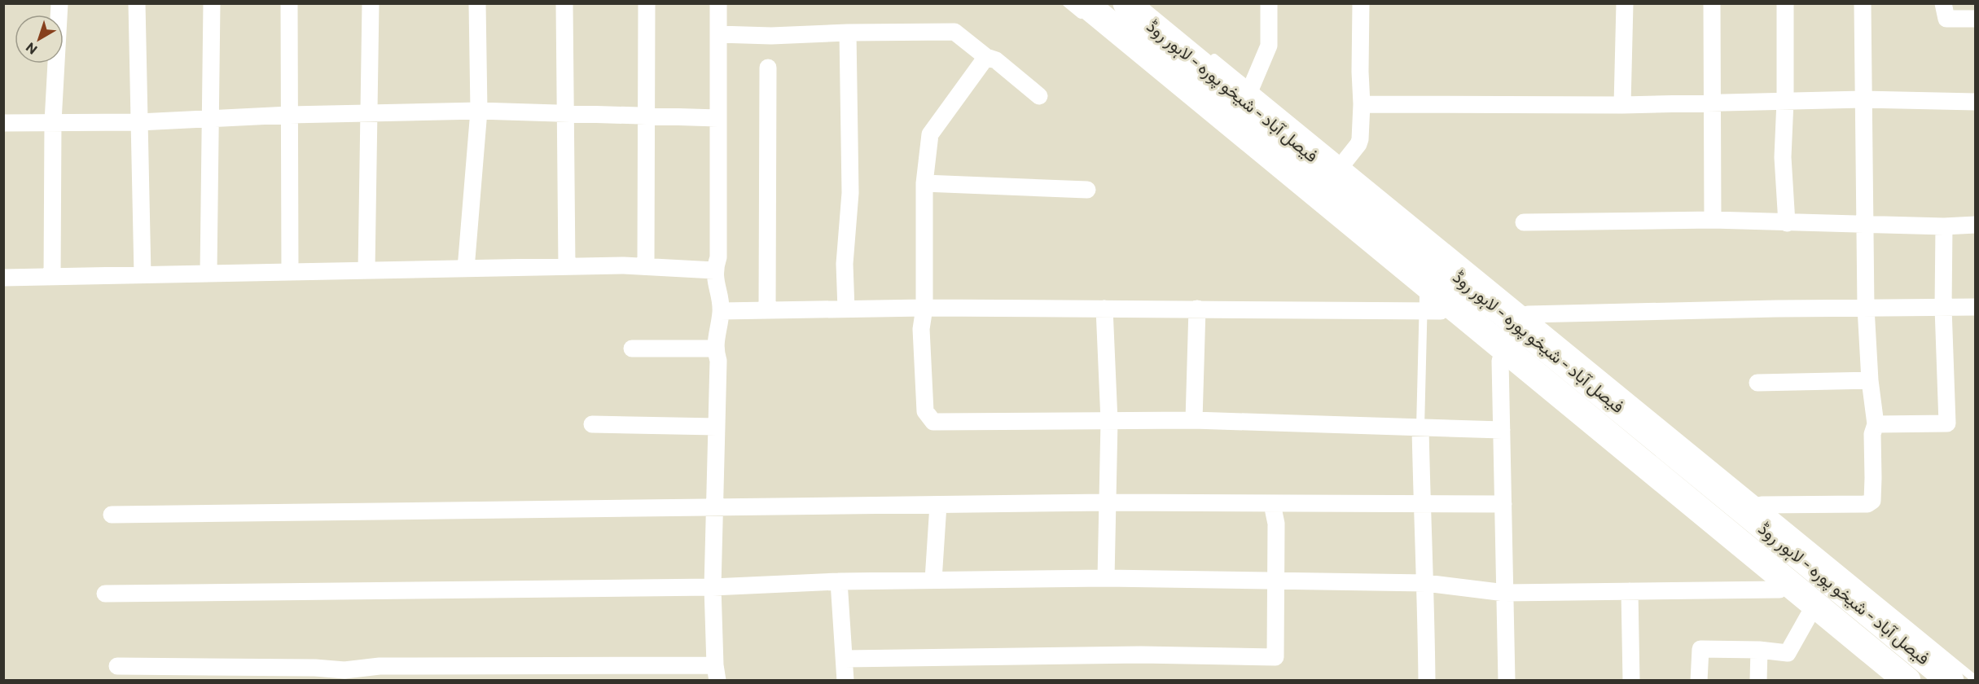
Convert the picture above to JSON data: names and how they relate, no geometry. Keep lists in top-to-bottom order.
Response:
{
  "streets": {
    "highway": ["فیصل آباد - شیخو پورہ - لاہور روڈ"]
  },
  "north": "bottom left"
}
